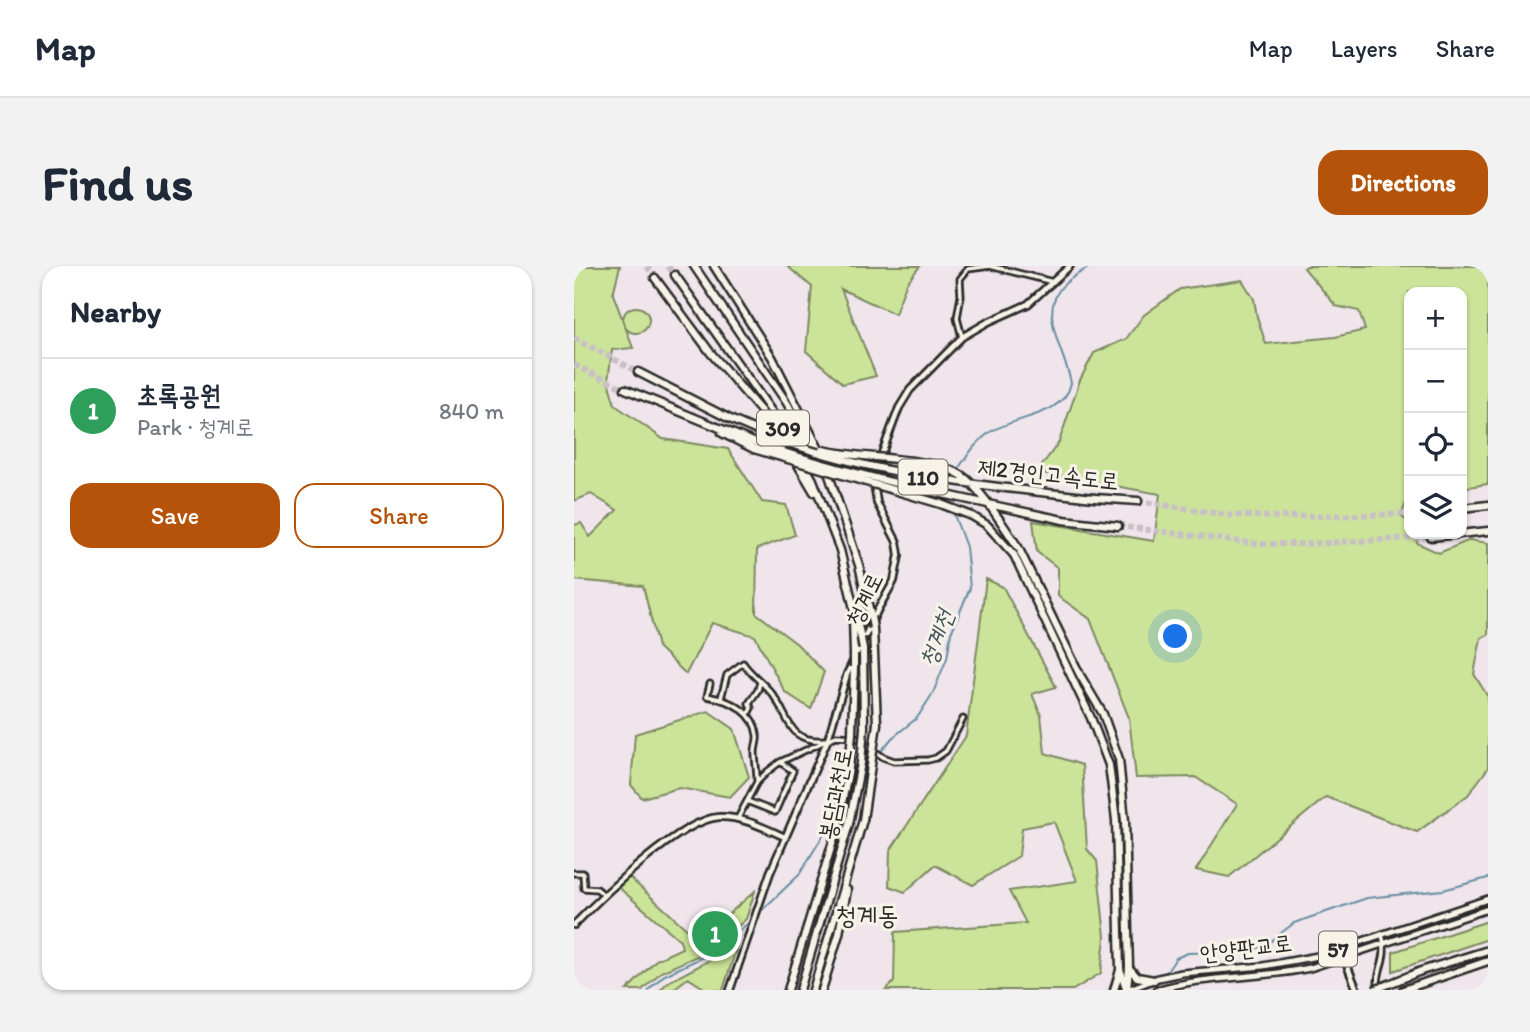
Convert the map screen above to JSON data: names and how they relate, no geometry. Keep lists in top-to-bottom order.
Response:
{
  "streets": {
    "highway": [
      "309",
      "제2경인고속도로",
      "110",
      "봉담과천로"
    ],
    "main road": ["안양판교로", "57"],
    "street": ["청계로"]
  },
  "districts": ["청계동"],
  "water": ["청계천"],
  "page": {
    "header": "Map",
    "nav": ["Map", "Layers", "Share"],
    "buttons": [
      "Directions",
      ["Save", "Share"]
    ],
    "title": "Find us",
    "heading": "Nearby",
    "map_buttons": ["+", "−"],
    "list": [
      {
        "mark": "1",
        "name": "초록공원",
        "note": "Park · 청계로",
        "value": "840 m"
      }
    ],
    "pins": "1"
  }
}
